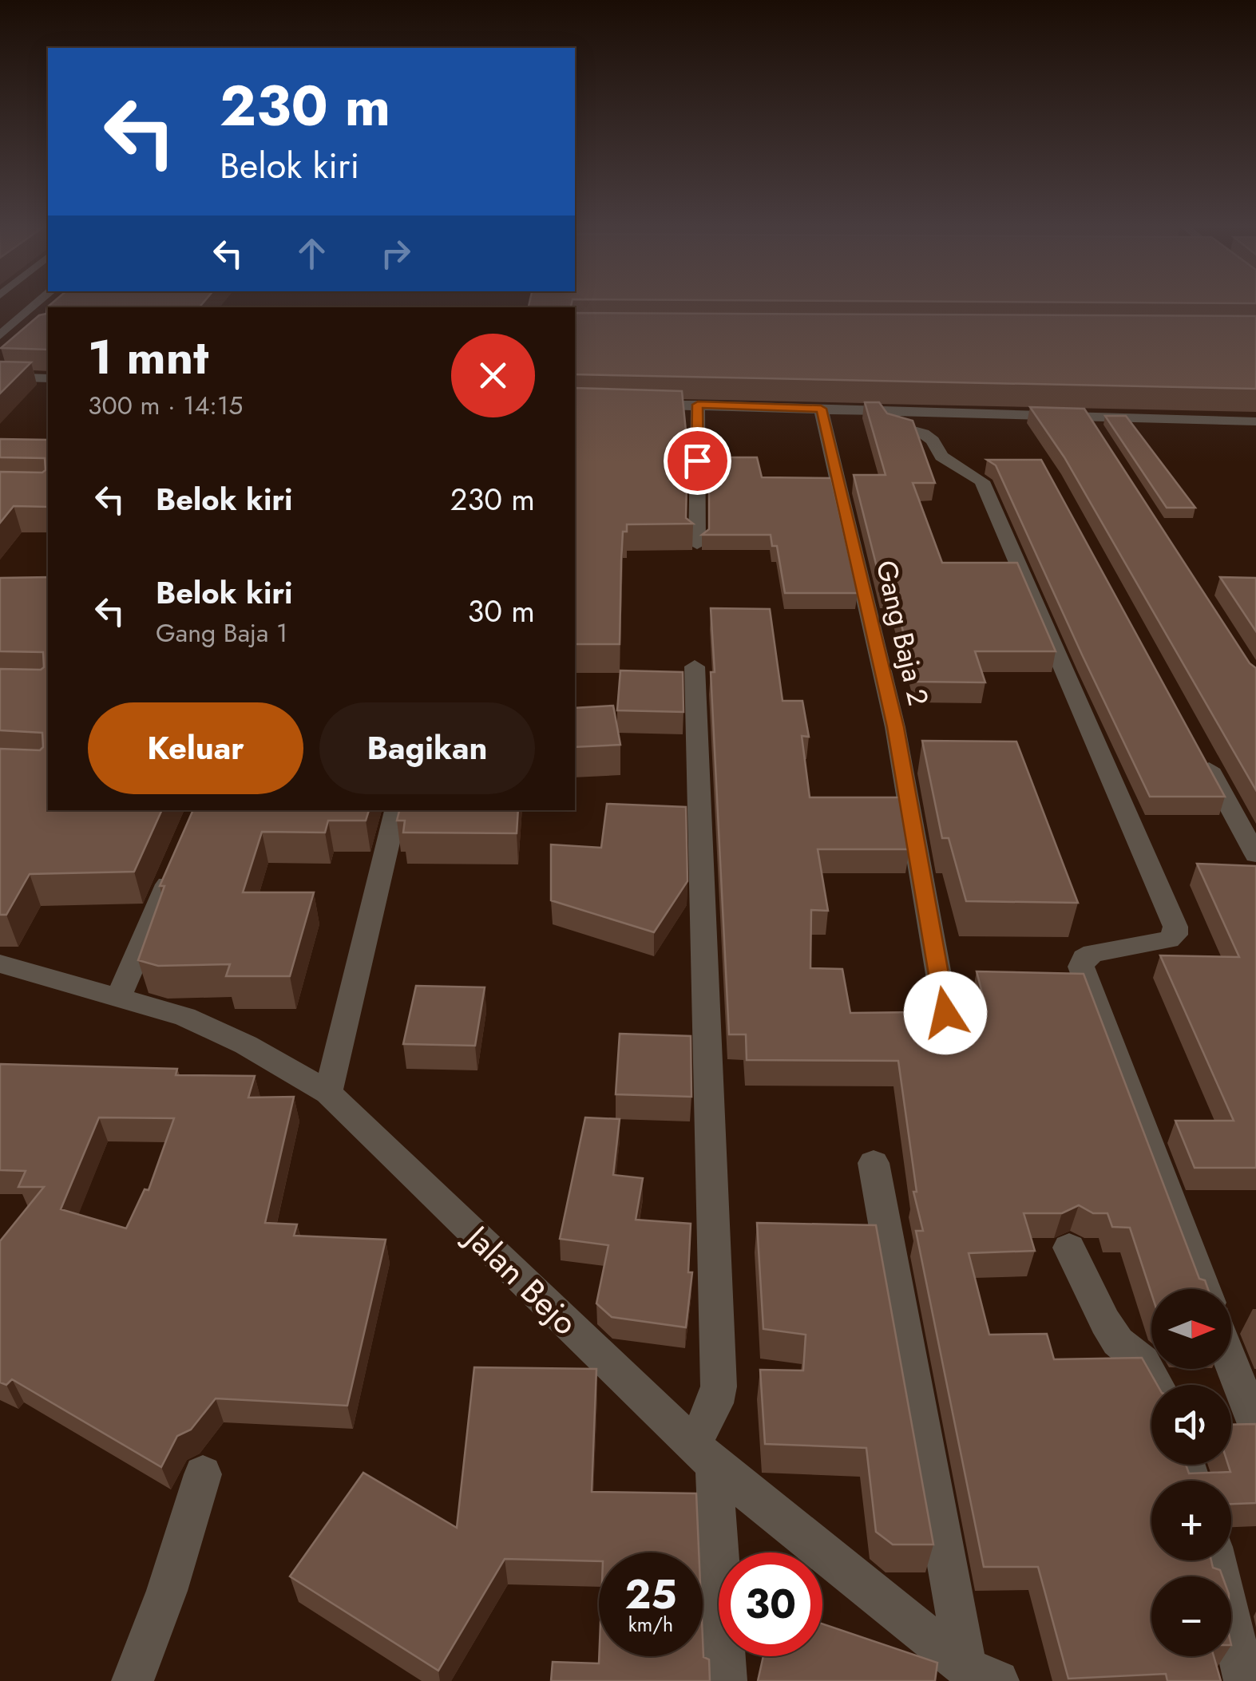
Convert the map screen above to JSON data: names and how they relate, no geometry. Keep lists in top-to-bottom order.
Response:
{
  "streets": {
    "street": ["Gang Baja 2", "Jalan Bejo"]
  },
  "north": "right",
  "page": {
    "turn": ["230 m", "Belok kiri"],
    "heading": ["1 mnt", "300 m · 14:15"],
    "list": [
      {
        "name": "Belok kiri",
        "value": "230 m"
      },
      {
        "name": "Belok kiri",
        "note": "Gang Baja 1",
        "value": "30 m"
      }
    ],
    "buttons": ["Keluar", "Bagikan"],
    "map_buttons": ["+", "−"],
    "speed": "25 km/h",
    "limit": "30"
  }
}
